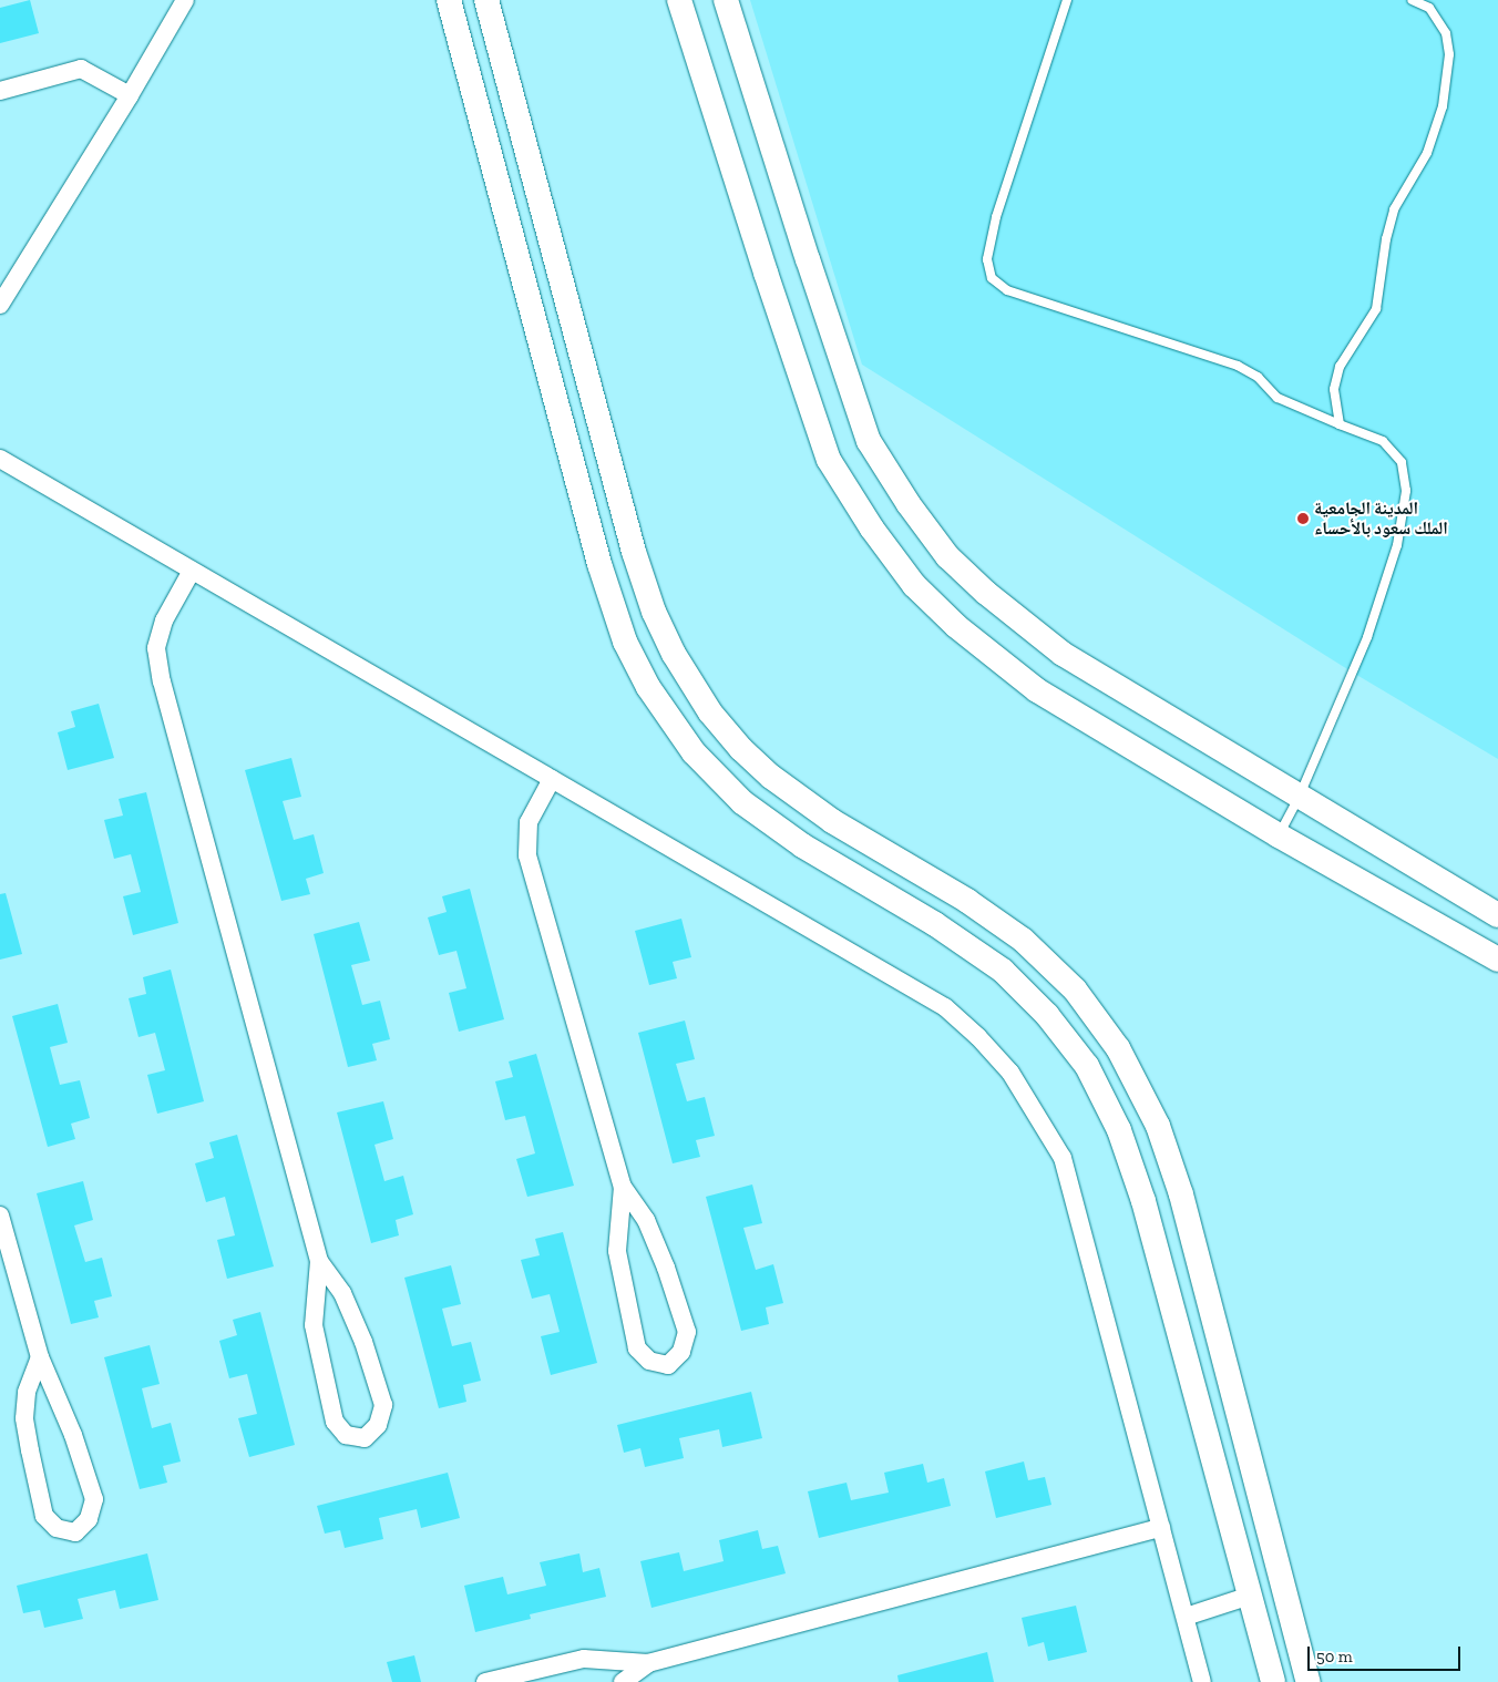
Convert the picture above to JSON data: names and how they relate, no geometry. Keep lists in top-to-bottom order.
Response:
{
  "places": ["المدينة الجامعية الملك سعود بالأحساء"],
  "scale_bar": "50 m"
}
